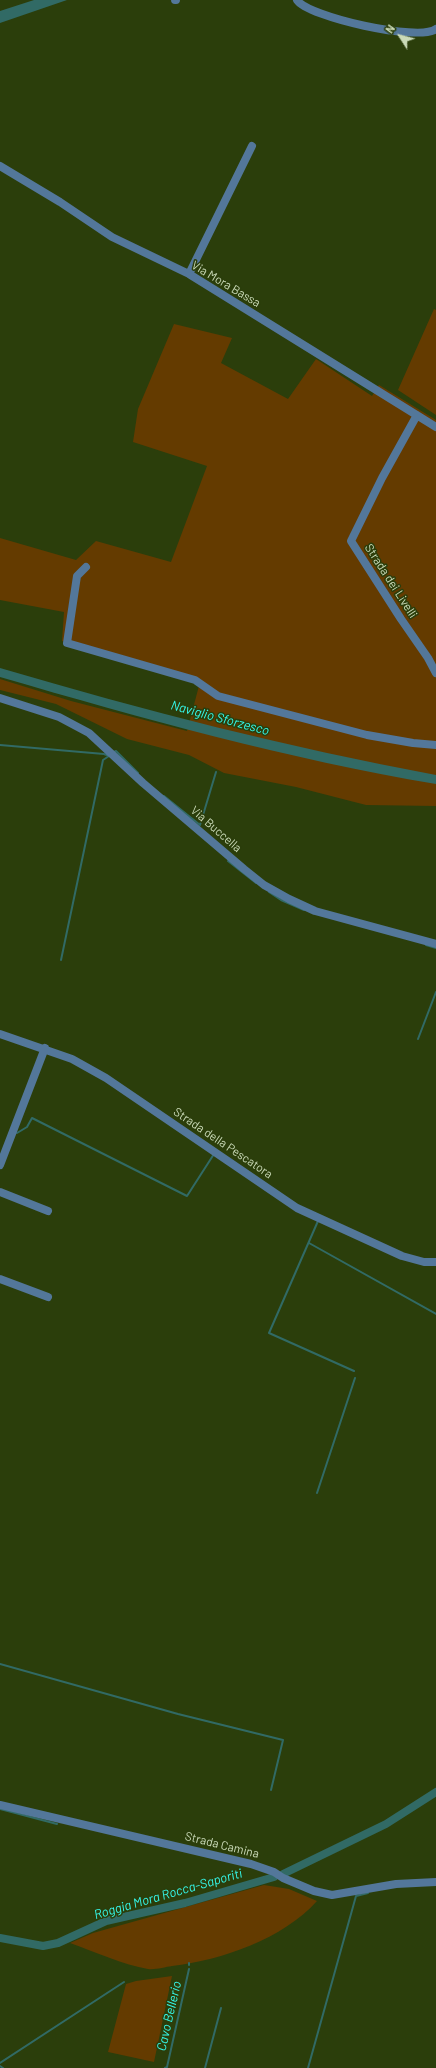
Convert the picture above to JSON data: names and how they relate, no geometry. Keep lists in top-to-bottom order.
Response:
{
  "streets": {
    "street": [
      "Via Mora Bassa",
      "Strada dei Livelli",
      "Via Buccella",
      "Strada della Pescatora",
      "Strada Camina"
    ]
  },
  "crossings": [
    ["Via Mora Bassa", "Strada dei Livelli"]
  ],
  "water": ["Naviglio Sforzesco", "Roggia Mora Rocca-Saporiti", "Cavo Bellerio"],
  "north": "top left"
}
